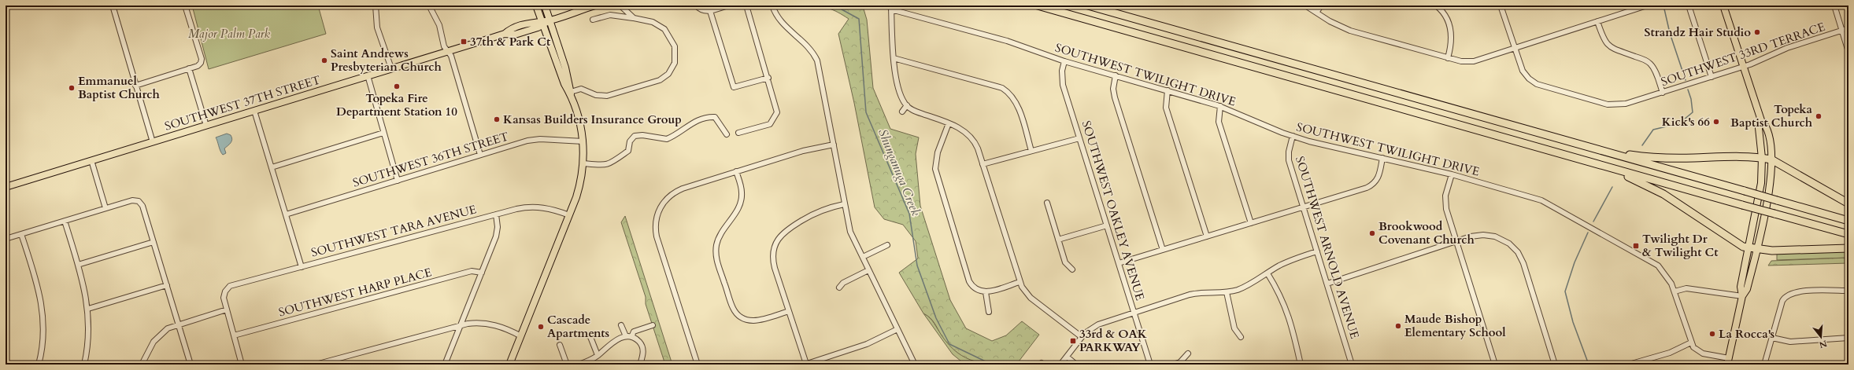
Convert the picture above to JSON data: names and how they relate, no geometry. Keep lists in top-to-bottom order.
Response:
{
  "streets": {
    "main road": ["SOUTHWEST 37TH STREET"],
    "street": [
      "SOUTHWEST 33RD TERRACE",
      "SOUTHWEST TWILIGHT DRIVE",
      "SOUTHWEST 36TH STREET",
      "SOUTHWEST OAKLEY AVENUE",
      "SOUTHWEST TARA AVENUE",
      "SOUTHWEST ARNOLD AVENUE",
      "SOUTHWEST HARP PLACE"
    ]
  },
  "crossings": [
    ["SOUTHWEST TWILIGHT DRIVE", "SOUTHWEST OAKLEY AVENUE"],
    ["SOUTHWEST TWILIGHT DRIVE", "SOUTHWEST ARNOLD AVENUE"]
  ],
  "water": ["Shunganuga Creek"],
  "parks": ["Major Palm Park"],
  "places": {
    "other": [
      "Strandz Hair Studio",
      "Saint Andrews Presbyterian Church",
      "Topeka Fire Department Station 10",
      "Emmanuel Baptist Church",
      "Topeka Baptist Church",
      "Kansas Builders Insurance Group",
      "Kick's 66",
      "Brookwood Covenant Church",
      "Maude Bishop Elementary School",
      "Cascade Apartments",
      "La Rocca's"
    ],
    "transit": ["37th & Park Ct", "Twilight Dr & Twilight Ct", "33rd & OAK PARKWAY"]
  },
  "north": "bottom"
}
